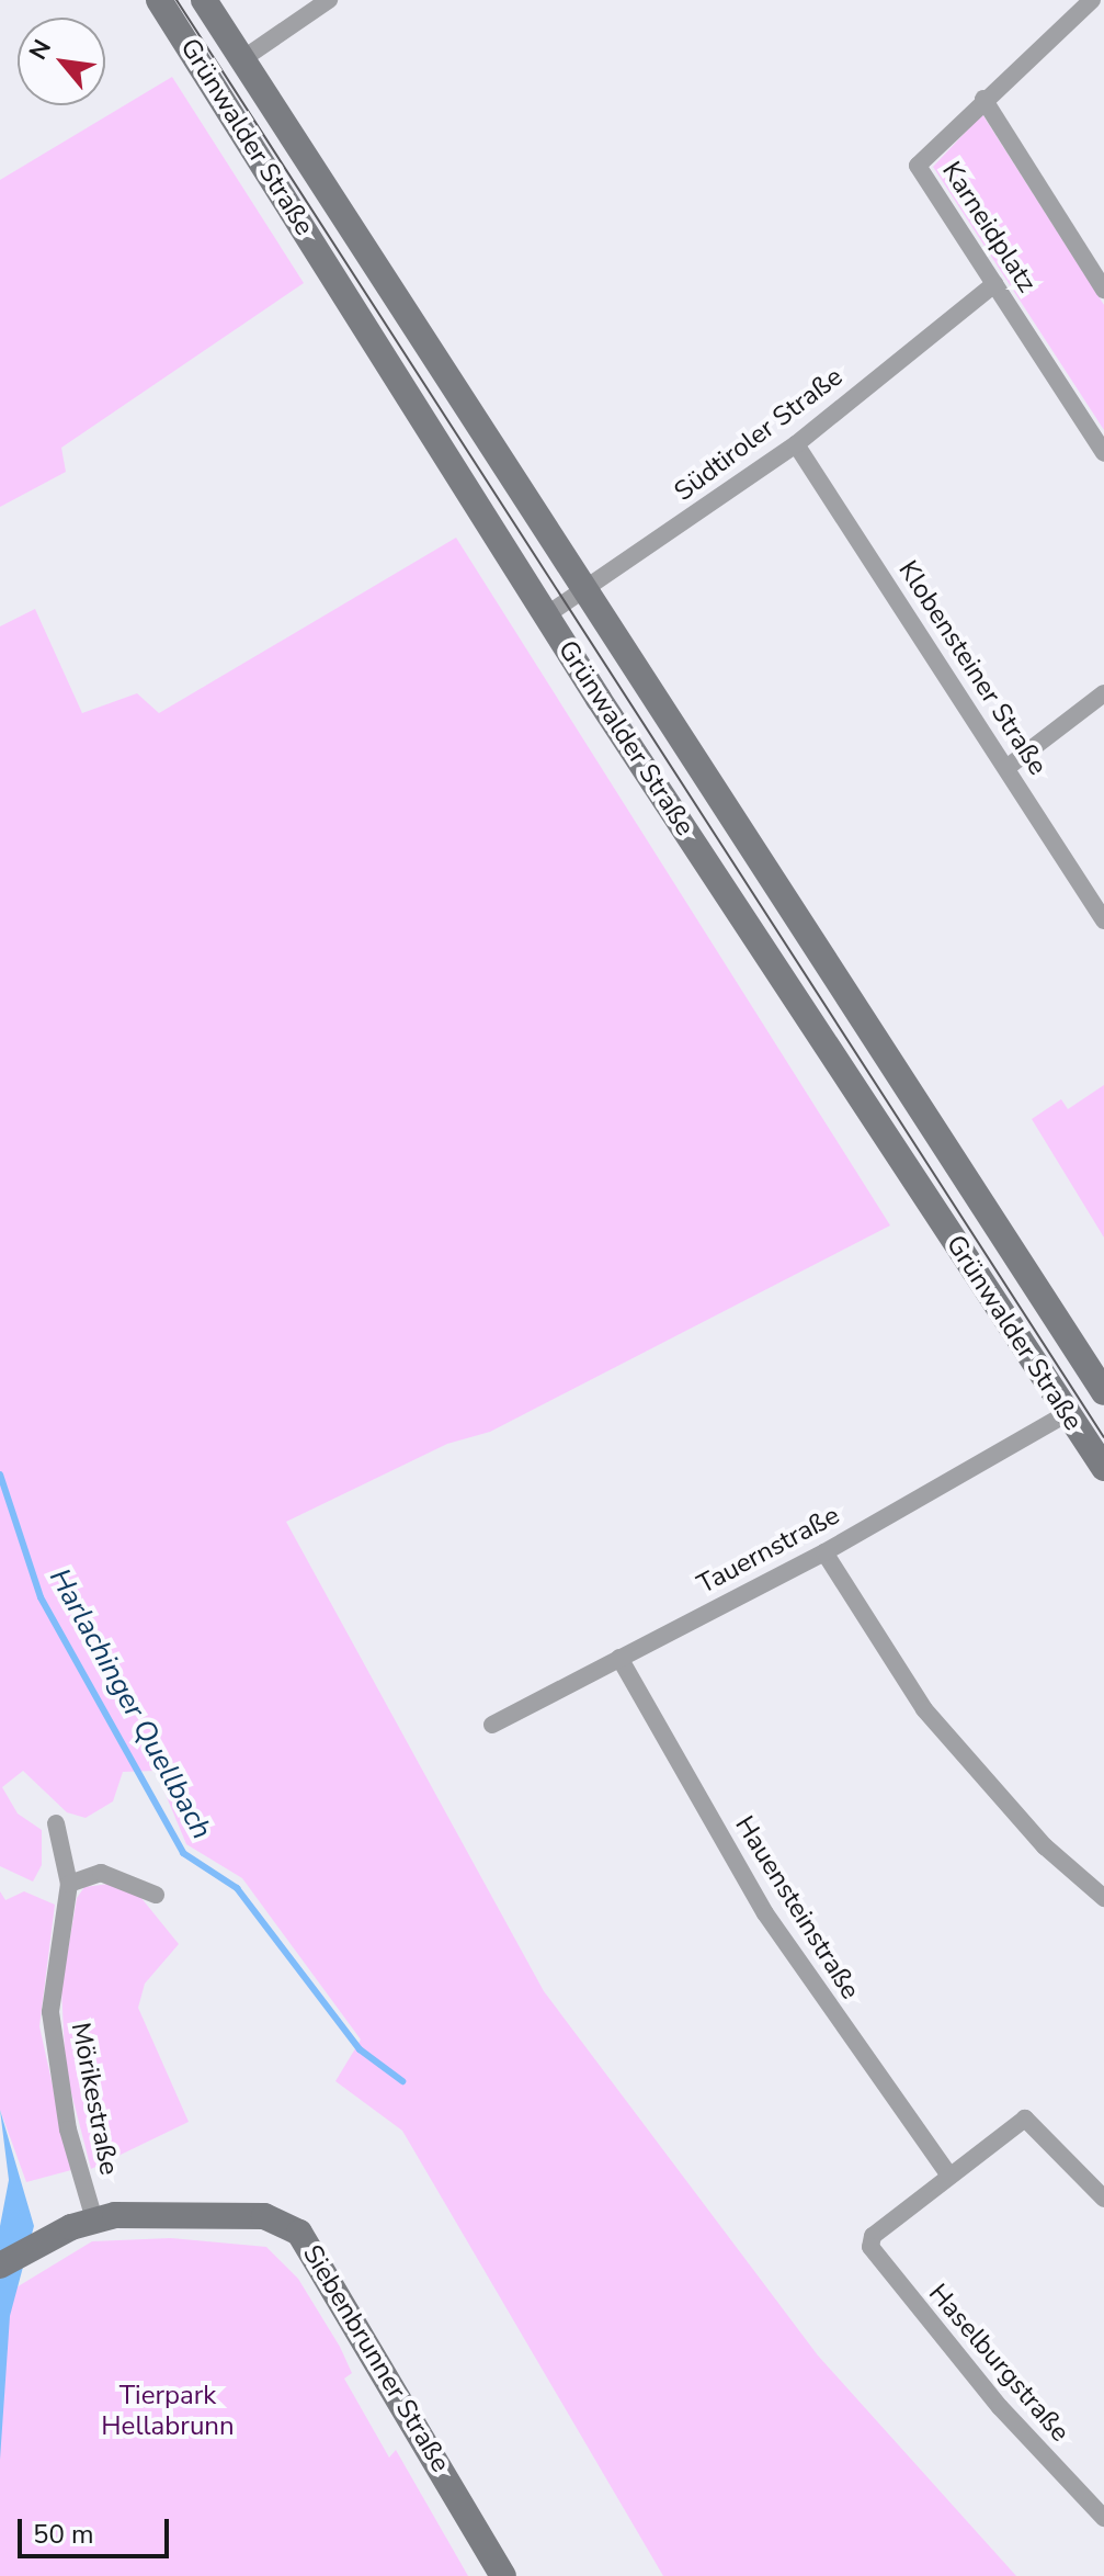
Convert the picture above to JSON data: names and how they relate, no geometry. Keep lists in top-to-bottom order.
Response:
{
  "streets": {
    "main road": ["Grünwalder Straße", "Siebenbrunner Straße"],
    "street": [
      "Karneidplatz",
      "Südtiroler Straße",
      "Klobensteiner Straße",
      "Tauernstraße",
      "Hauensteinstraße",
      "Mörikestraße",
      "Haselburgstraße"
    ]
  },
  "crossings": [
    ["Grünwalder Straße", "Südtiroler Straße"],
    ["Grünwalder Straße", "Tauernstraße"],
    ["Karneidplatz", "Südtiroler Straße"],
    ["Südtiroler Straße", "Klobensteiner Straße"],
    ["Tauernstraße", "Hauensteinstraße"],
    ["Hauensteinstraße", "Haselburgstraße"],
    ["Mörikestraße", "Siebenbrunner Straße"]
  ],
  "water": ["Harlachinger Quellbach"],
  "parks": ["Tierpark Hellabrunn"],
  "scale_bar": "50 m",
  "north": "top left"
}
